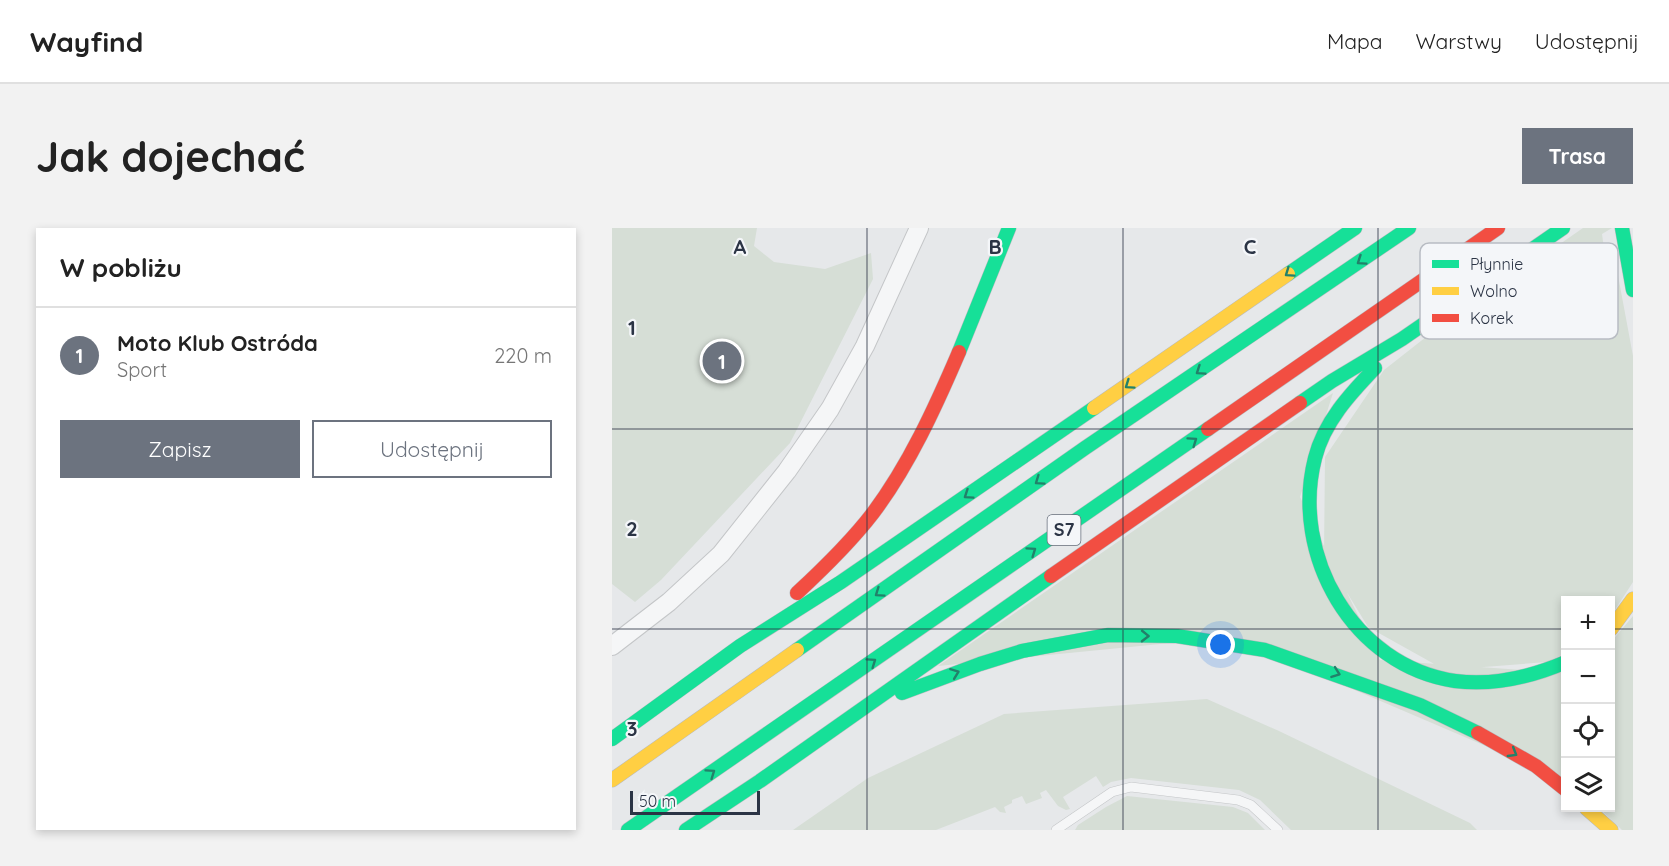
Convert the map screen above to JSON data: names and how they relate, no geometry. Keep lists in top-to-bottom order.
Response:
{
  "streets": {
    "highway": ["S7"]
  },
  "legend": ["Płynnie", "Wolno", "Korek"],
  "scale_bar": "50 m",
  "page": {
    "header": "Wayfind",
    "nav": ["Mapa", "Warstwy", "Udostępnij"],
    "buttons": [
      "Trasa",
      ["Zapisz", "Udostępnij"]
    ],
    "title": "Jak dojechać",
    "heading": "W pobliżu",
    "list": [
      {
        "mark": "1",
        "name": "Moto Klub Ostróda",
        "note": "Sport",
        "value": "220 m"
      }
    ],
    "pins": "1",
    "map_buttons": ["+", "−"],
    "scale": "50 m"
  },
  "grid": {
    "columns": ["A", "B", "C"],
    "rows": ["1", "2", "3"]
  }
}
